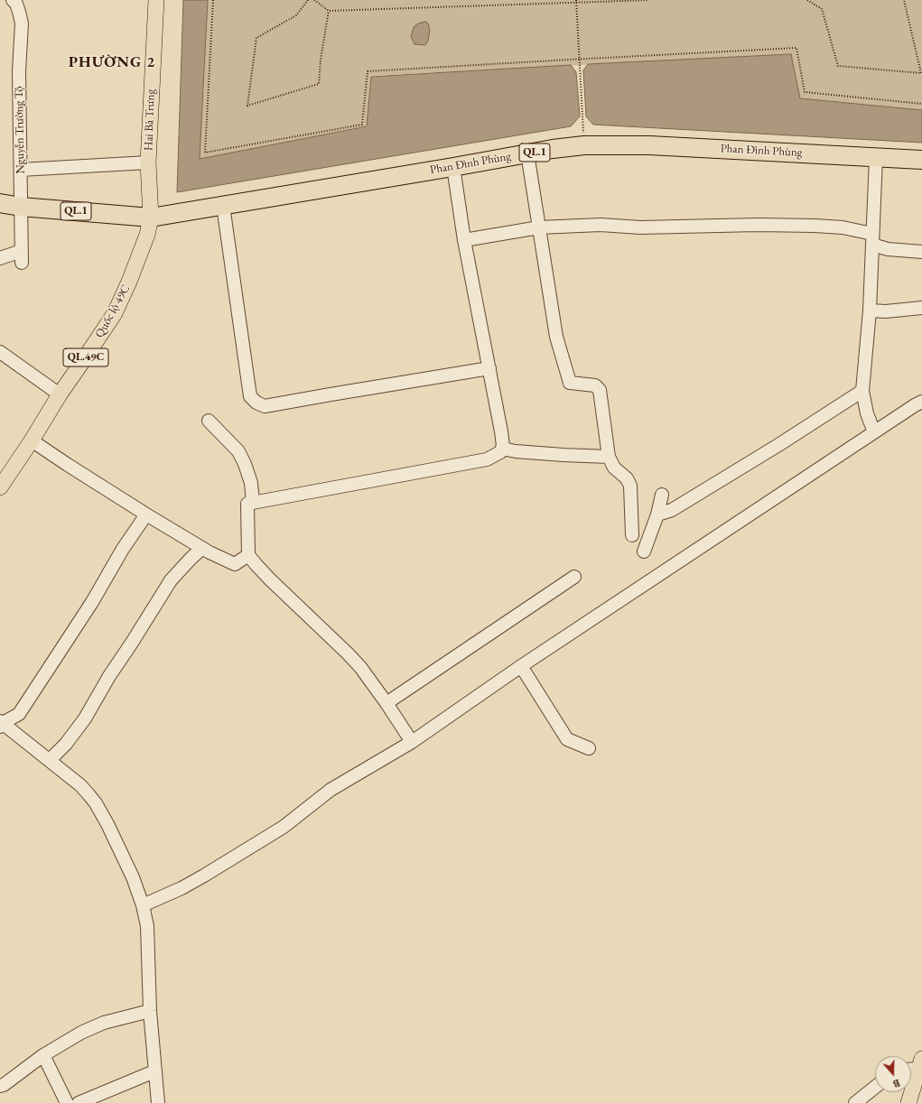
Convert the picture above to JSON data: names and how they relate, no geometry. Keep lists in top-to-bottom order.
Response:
{
  "streets": {
    "highway": ["Phan Đình Phùng", "QL.1"],
    "main road": ["Hai Bà Trưng", "Quốc lộ 49C", "QL.49C"],
    "street": ["Nguyễn Trường Tộ"]
  },
  "crossings": [
    ["Hai Bà Trưng", "Phan Đình Phùng"],
    ["Hai Bà Trưng", "QL.1"],
    ["Hai Bà Trưng", "Quốc lộ 49C"],
    ["Nguyễn Trường Tộ", "QL.1"],
    ["Phan Đình Phùng", "QL.1"],
    ["Phan Đình Phùng", "Quốc lộ 49C"],
    ["QL.1", "Quốc lộ 49C"]
  ],
  "districts": ["PHƯỜNG 2"],
  "north": "bottom"
}
